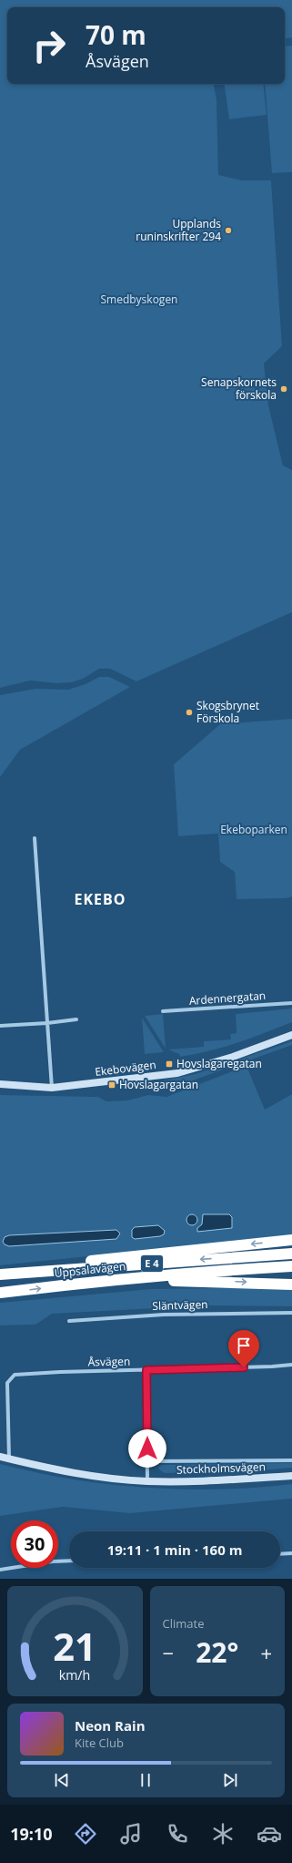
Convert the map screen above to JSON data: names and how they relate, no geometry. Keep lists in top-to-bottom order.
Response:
{
  "streets": {
    "highway": ["E 4", "Uppsalavägen"],
    "street": [
      "Ardennergatan",
      "Ekebovägen",
      "Släntvägen",
      "Åsvägen",
      "Stockholmsvägen"
    ]
  },
  "crossings": [
    ["Åsvägen", "Stockholmsvägen"]
  ],
  "districts": ["EKEBO"],
  "parks": ["Smedbyskogen", "Ekeboparken"],
  "places": {
    "other": ["Upplands runinskrifter 294", "Senapskornets förskola", "Skogsbrynet Förskola"],
    "transit": ["Hovslagaregatan", "Hovslagargatan"]
  },
  "page": {
    "turn": ["70 m", "Åsvägen"],
    "limit": "30",
    "trip": "19:11 · 1 min · 160 m",
    "tile": "Climate",
    "heat": ["−", "22°", "+"],
    "song": ["Neon Rain", "Kite Club"],
    "tabs": "19:10",
    "gauge": ["21", "km/h"]
  }
}
